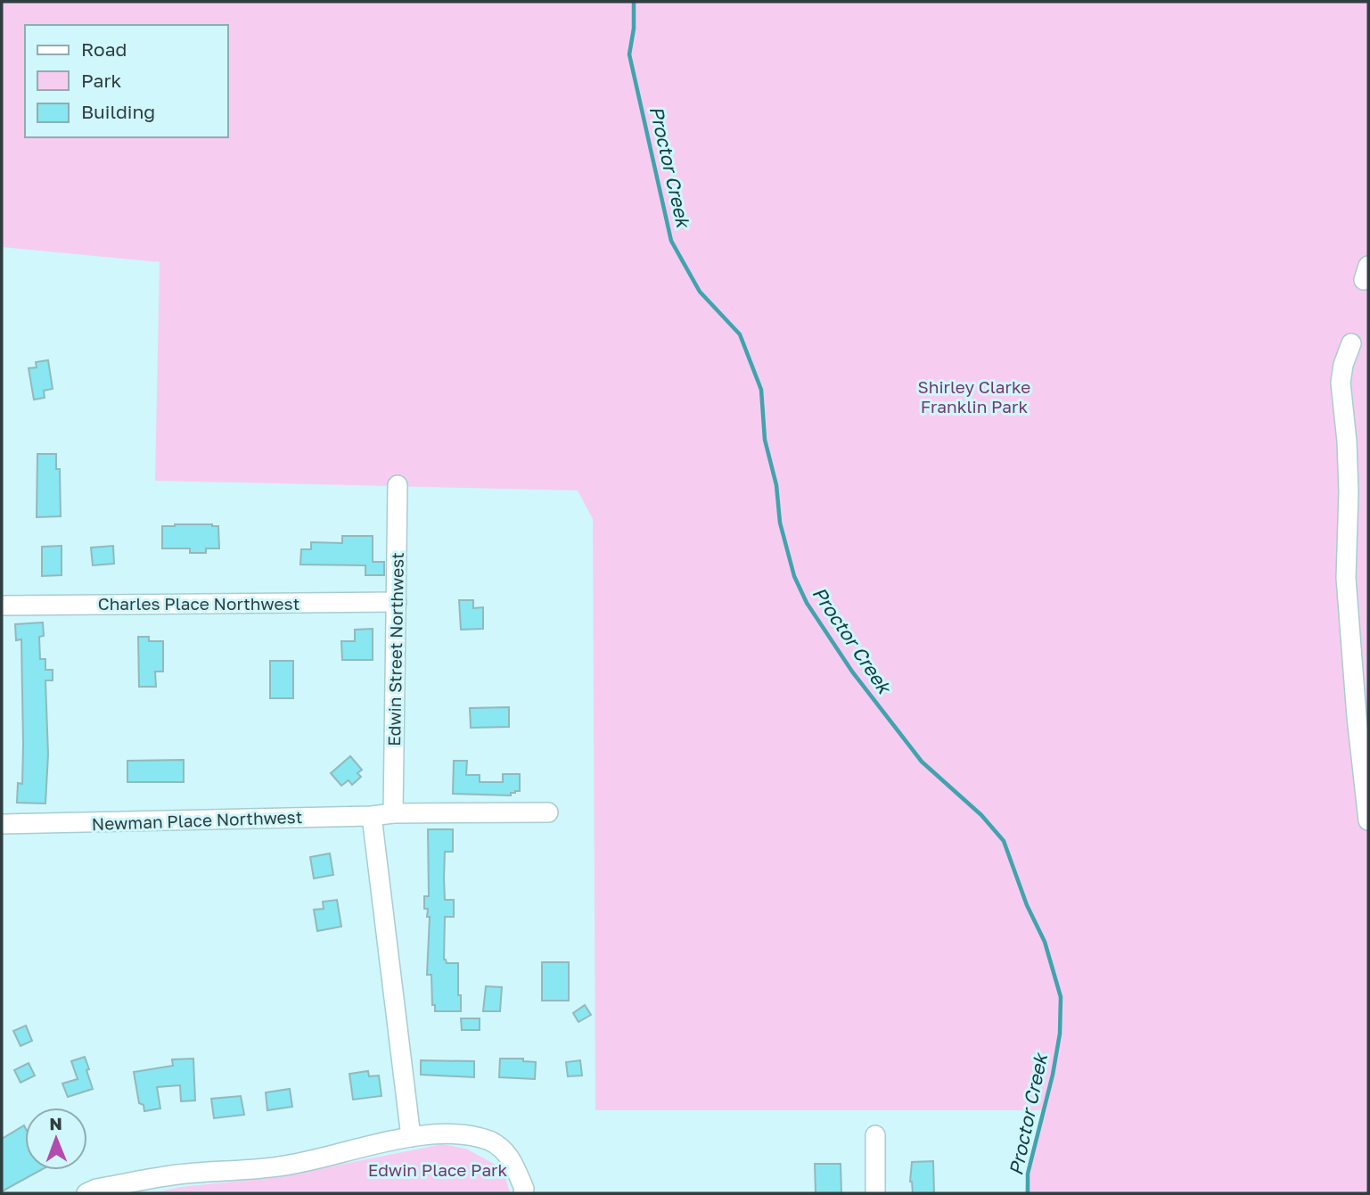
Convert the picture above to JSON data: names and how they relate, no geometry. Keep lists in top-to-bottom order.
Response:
{
  "streets": {
    "street": ["Charles Place Northwest", "Edwin Street Northwest", "Newman Place Northwest"]
  },
  "crossings": [
    ["Charles Place Northwest", "Edwin Street Northwest"],
    ["Edwin Street Northwest", "Newman Place Northwest"]
  ],
  "water": ["Proctor Creek"],
  "parks": ["Shirley Clarke Franklin Park", "Edwin Place Park"],
  "legend": ["Road", "Park", "Building"],
  "north": "top"
}
